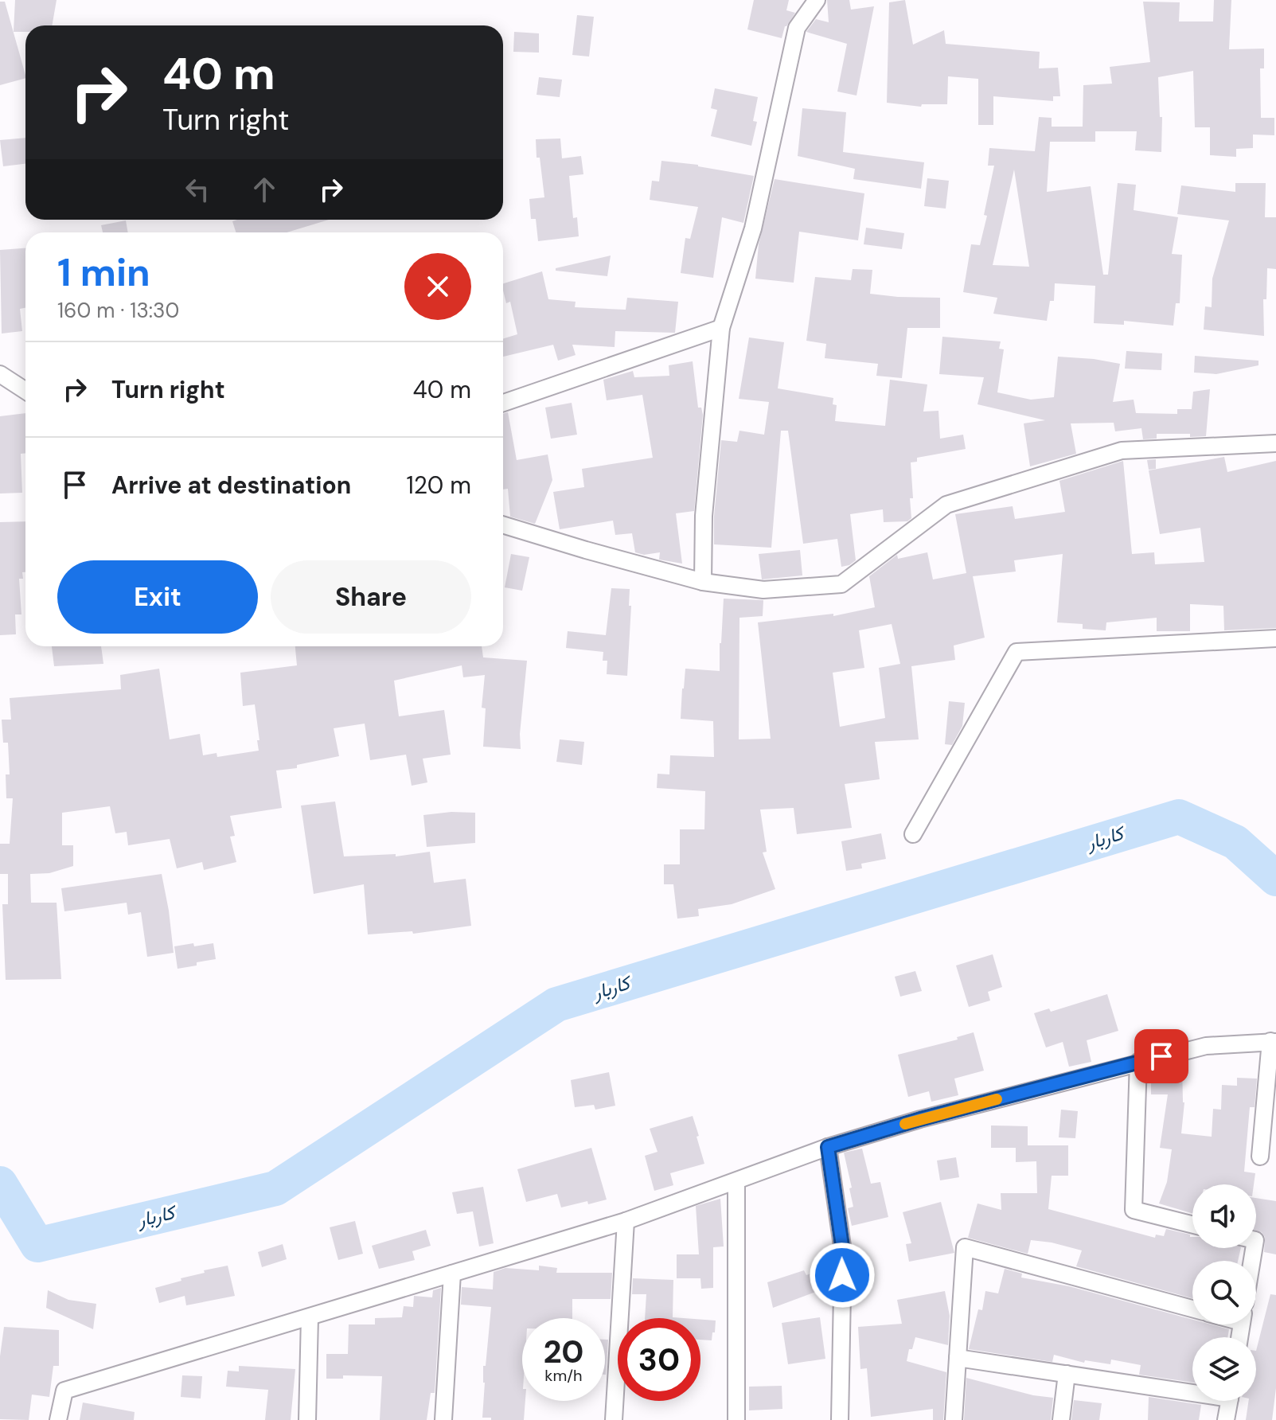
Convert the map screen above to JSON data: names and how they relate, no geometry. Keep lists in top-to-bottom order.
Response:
{
  "water": ["کاربار"],
  "page": {
    "turn": ["40 m", "Turn right"],
    "heading": ["1 min", "160 m · 13:30"],
    "list": [
      {
        "name": "Turn right",
        "value": "40 m"
      },
      {
        "name": "Arrive at destination",
        "value": "120 m"
      }
    ],
    "buttons": ["Exit", "Share"],
    "speed": "20 km/h",
    "limit": "30"
  }
}
